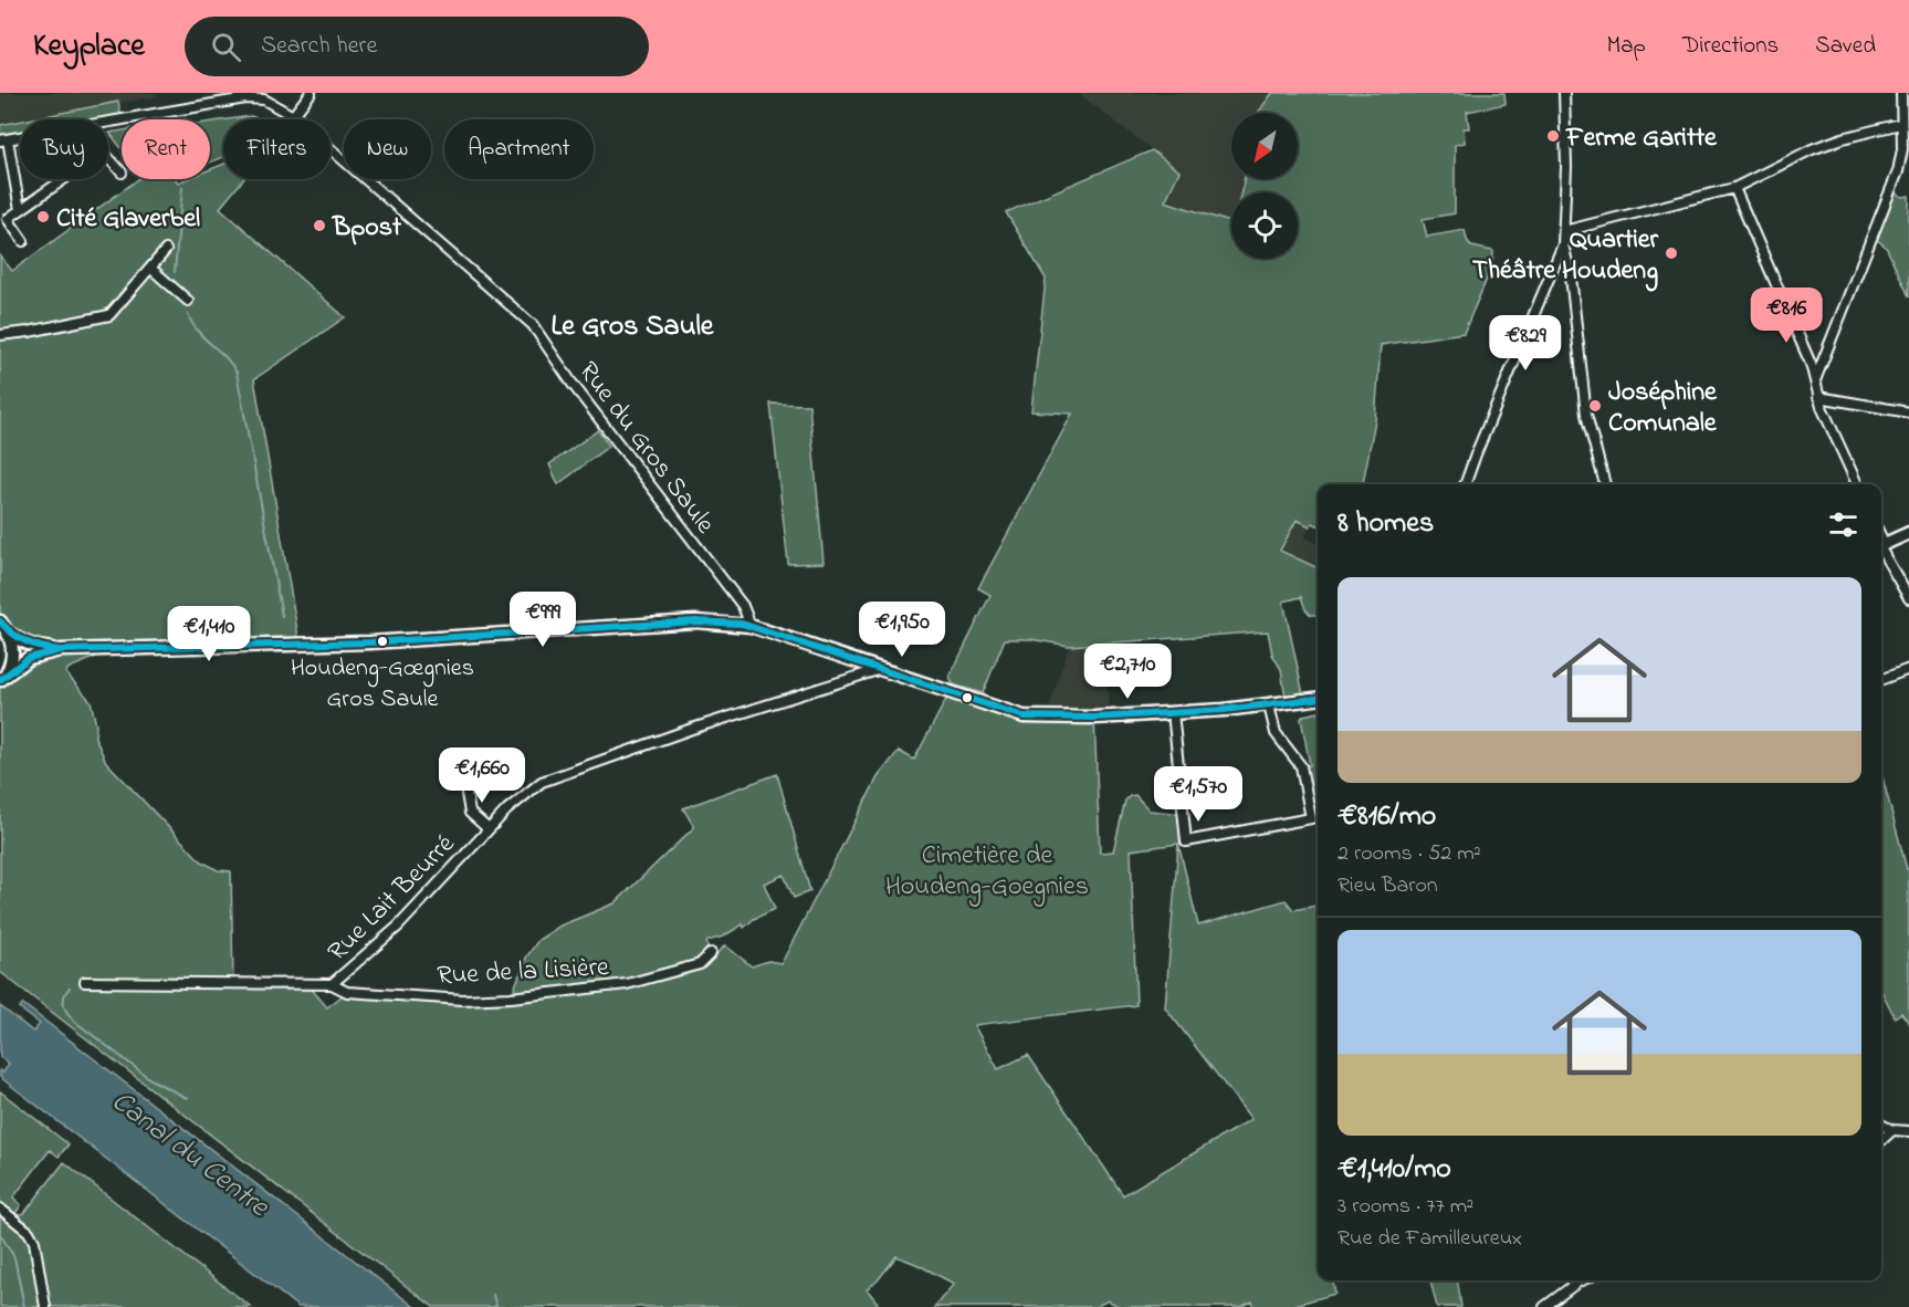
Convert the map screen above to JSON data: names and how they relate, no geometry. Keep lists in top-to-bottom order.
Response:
{
  "streets": {
    "street": ["Rue du Gros Saule", "Rue Lait Beurré", "Rue de la Lisière"]
  },
  "crossings": [
    ["Rue Lait Beurré", "Rue de la Lisière"]
  ],
  "districts": ["Le Gros Saule"],
  "water": ["Canal du Centre"],
  "parks": ["Cimetière de Houdeng-Goegnies"],
  "places": [
    "Ferme Garitte",
    "Cité Glaverbel",
    "Bpost",
    "Quartier Théâtre Houdeng",
    "Joséphine Comunale",
    "Houdeng-Gœgnies Gros Saule"
  ],
  "north": "bottom left",
  "page": {
    "header": "Keyplace",
    "search": "Search here",
    "nav": ["Map", "Directions", "Saved"],
    "chip": [
      "Buy",
      "Rent",
      "Filters",
      "New",
      "Apartment"
    ],
    "price": [
      "€816",
      "€829",
      "€999",
      "€1,950",
      "€1,410",
      "€2,710",
      "€1,660",
      "€1,570"
    ],
    "heading": "8 homes",
    "list": [
      {
        "name": "€816/mo",
        "note": "2 rooms · 52 m² · Rieu Baron"
      },
      {
        "name": "€1,410/mo",
        "note": "3 rooms · 77 m² · Rue de Familleureux"
      }
    ]
  }
}
